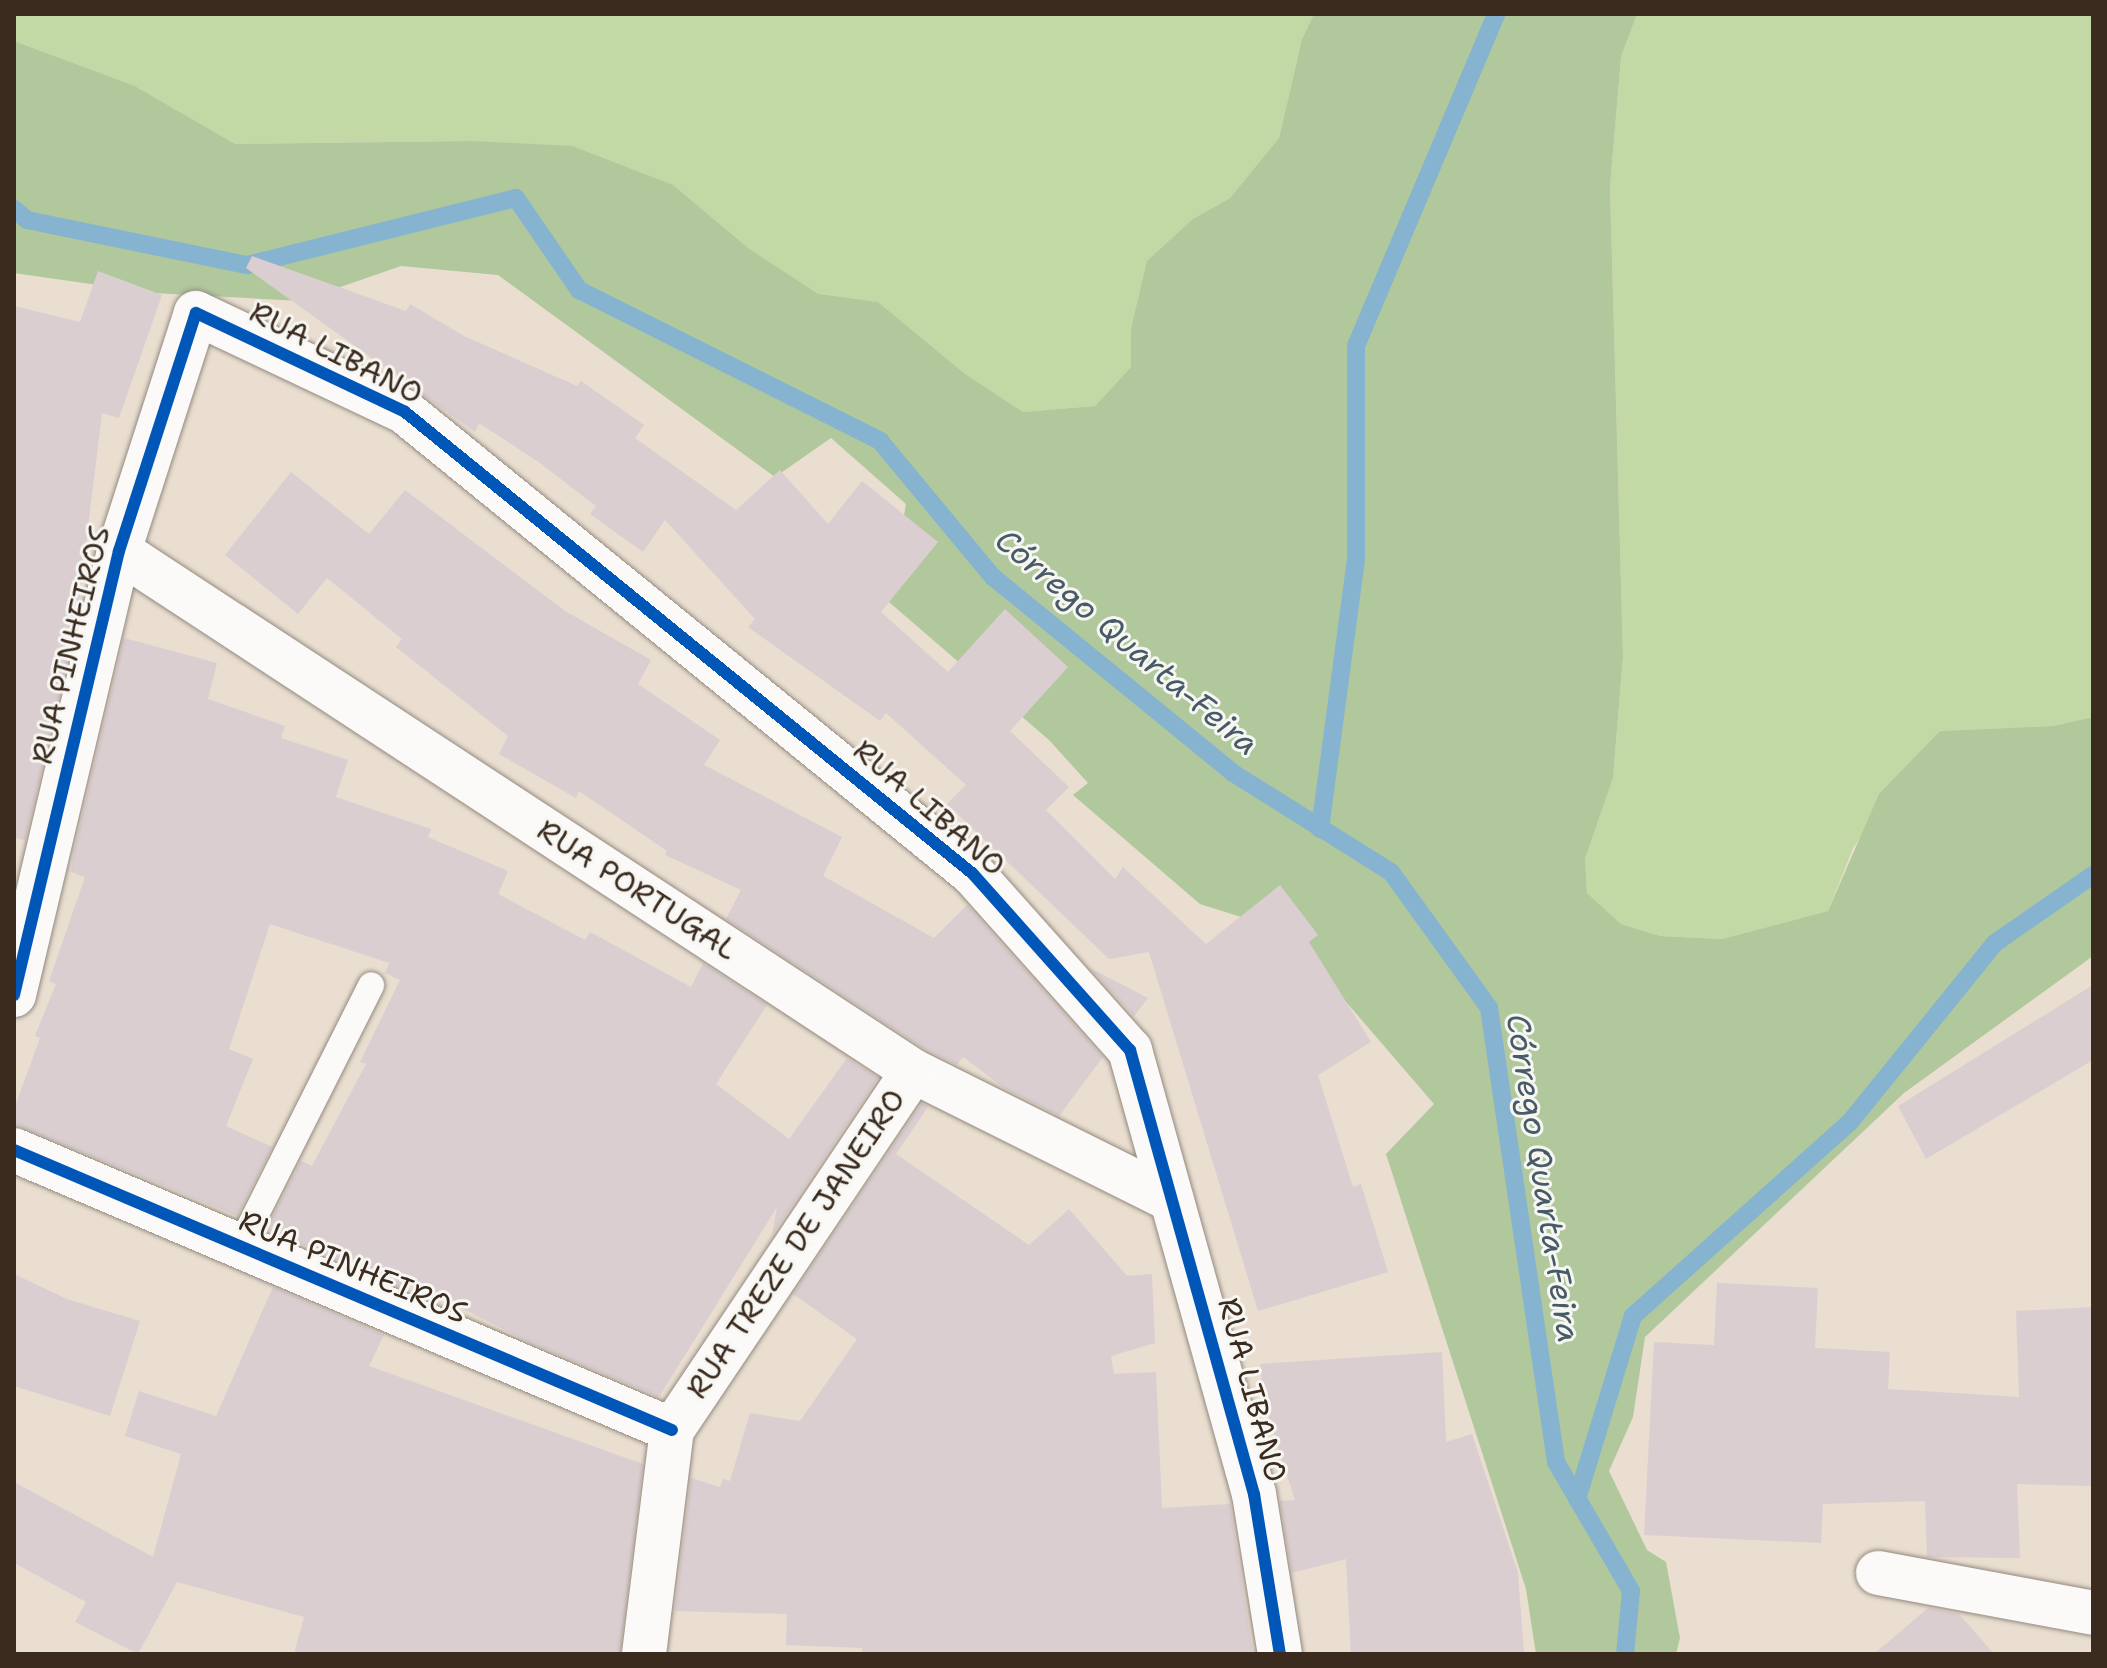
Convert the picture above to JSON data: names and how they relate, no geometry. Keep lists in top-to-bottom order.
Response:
{
  "streets": {
    "street": [
      "RUA LIBANO",
      "RUA PINHEIROS",
      "RUA PORTUGAL",
      "RUA TREZE DE JANEIRO"
    ]
  },
  "crossings": [
    ["RUA LIBANO", "RUA PINHEIROS"],
    ["RUA LIBANO", "RUA PORTUGAL"],
    ["RUA PINHEIROS", "RUA PORTUGAL"],
    ["RUA PINHEIROS", "RUA TREZE DE JANEIRO"],
    ["RUA PORTUGAL", "RUA TREZE DE JANEIRO"]
  ],
  "water": ["Córrego Quarta-Feira"]
}
